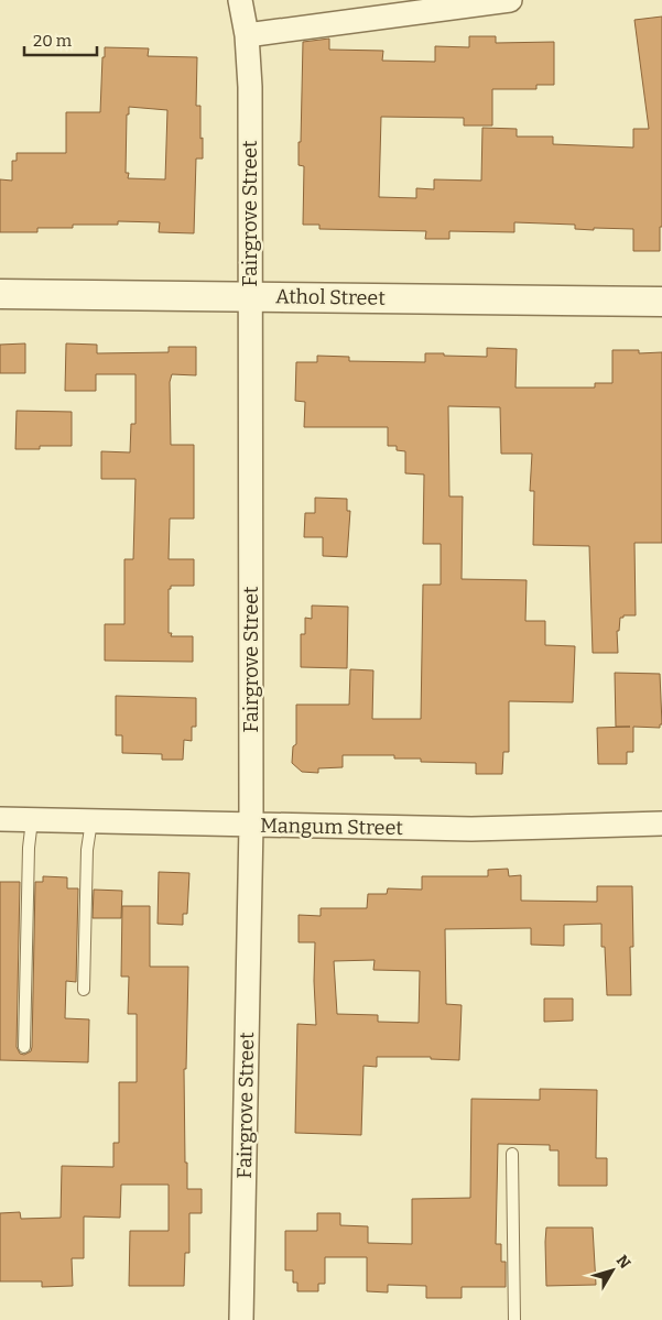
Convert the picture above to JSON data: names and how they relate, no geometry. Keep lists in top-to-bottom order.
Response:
{
  "streets": {
    "street": ["Fairgrove Street", "Athol Street", "Mangum Street"]
  },
  "crossings": [
    ["Fairgrove Street", "Athol Street"],
    ["Fairgrove Street", "Mangum Street"]
  ],
  "scale_bar": "20 m",
  "north": "top right"
}
